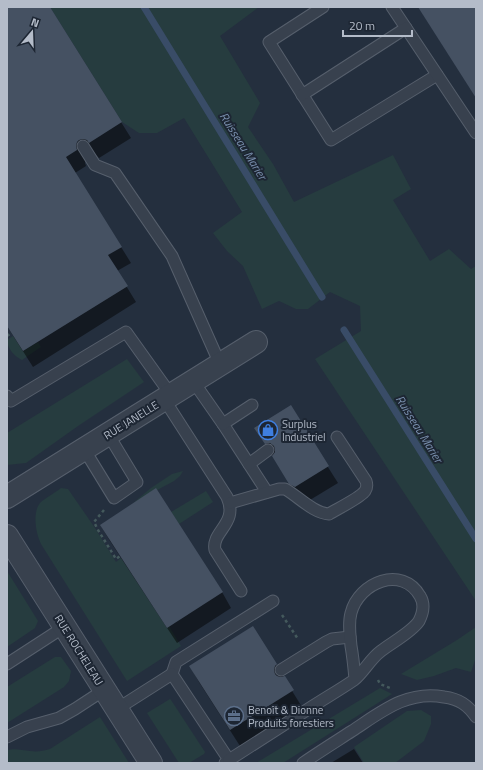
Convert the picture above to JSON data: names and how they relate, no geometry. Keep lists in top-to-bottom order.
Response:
{
  "streets": {
    "street": ["RUE JANELLE", "RUE ROCHELEAU"]
  },
  "water": ["Ruisseau Marier"],
  "places": {
    "shop": ["Surplus Industriel"],
    "office": ["Benoît & Dionne Produits forestiers"]
  },
  "scale_bar": "20 m",
  "north": "top"
}
